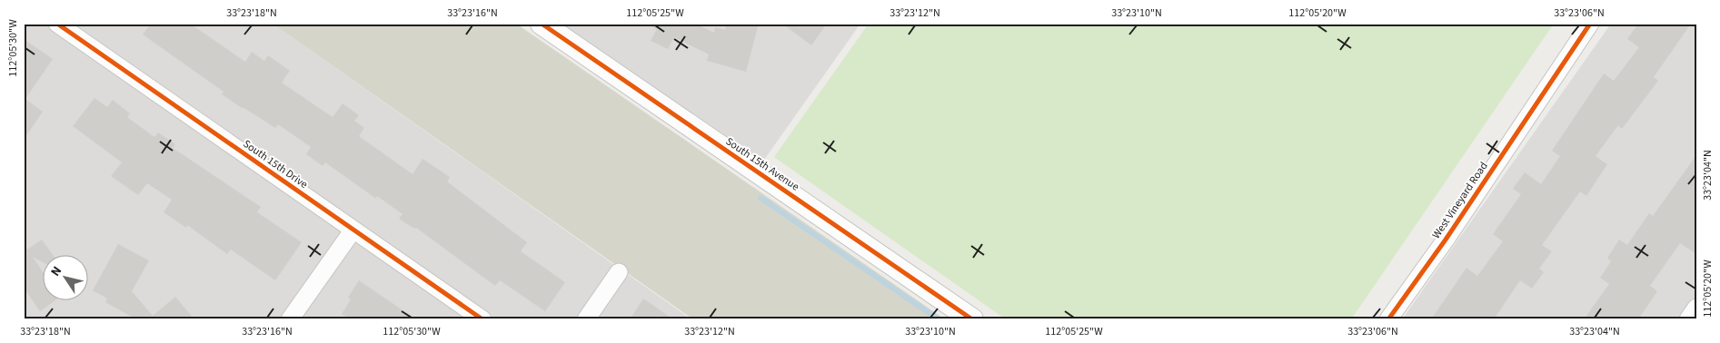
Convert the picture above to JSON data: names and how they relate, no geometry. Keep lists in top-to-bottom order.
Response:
{
  "streets": {
    "street": ["South 15th Drive", "South 15th Avenue", "West Vineyard Road"]
  },
  "north": "top left",
  "coordinates": [
    "33°23'18\"N",
    "33°23'16\"N",
    "112°05'25\"W",
    "33°23'12\"N",
    "33°23'10\"N",
    "112°05'20\"W",
    "33°23'06\"N",
    "112°05'30\"W",
    "33°23'04\"N"
  ]
}
